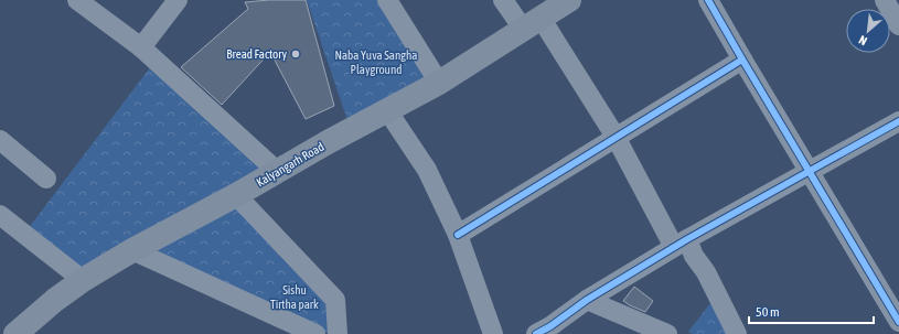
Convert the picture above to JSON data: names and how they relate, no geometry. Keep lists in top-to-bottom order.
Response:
{
  "streets": {
    "main road": ["Kalyangarh Road"]
  },
  "parks": ["Naba Yuva Sangha Playground", "Sishu Tirtha park"],
  "places": ["Bread Factory"],
  "scale_bar": "50 m",
  "north": "bottom left"
}
